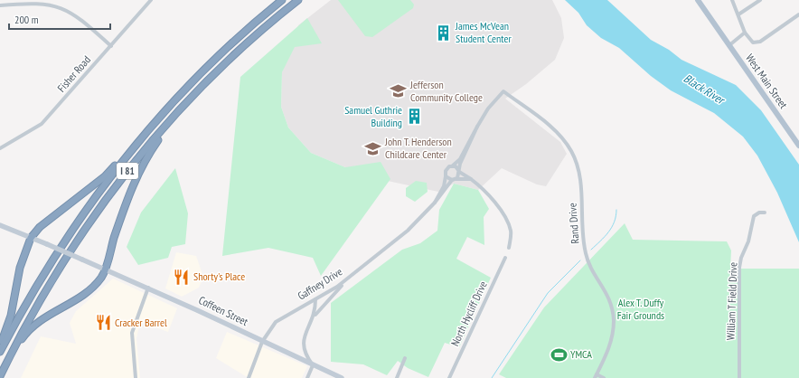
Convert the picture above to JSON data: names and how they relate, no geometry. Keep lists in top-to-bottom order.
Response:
{
  "streets": {
    "highway": ["I 81"],
    "main road": ["West Main Street", "Coffeen Street"],
    "street": [
      "Fisher Road",
      "Rand Drive",
      "Gaffney Drive",
      "William T Field Drive",
      "North Hycliff Drive"
    ]
  },
  "crossings": [
    ["Gaffney Drive", "Coffeen Street"]
  ],
  "water": ["Black River"],
  "parks": ["Alex T. Duffy Fair Grounds"],
  "places": {
    "building": ["James McVean Student Center", "Samuel Guthrie Building"],
    "school or university": ["Jefferson Community College", "John T. Henderson Childcare Center"],
    "restaurant": ["Shorty's Place", "Cracker Barrel"],
    "sports": ["YMCA"]
  },
  "scale_bar": "200 m"
}
